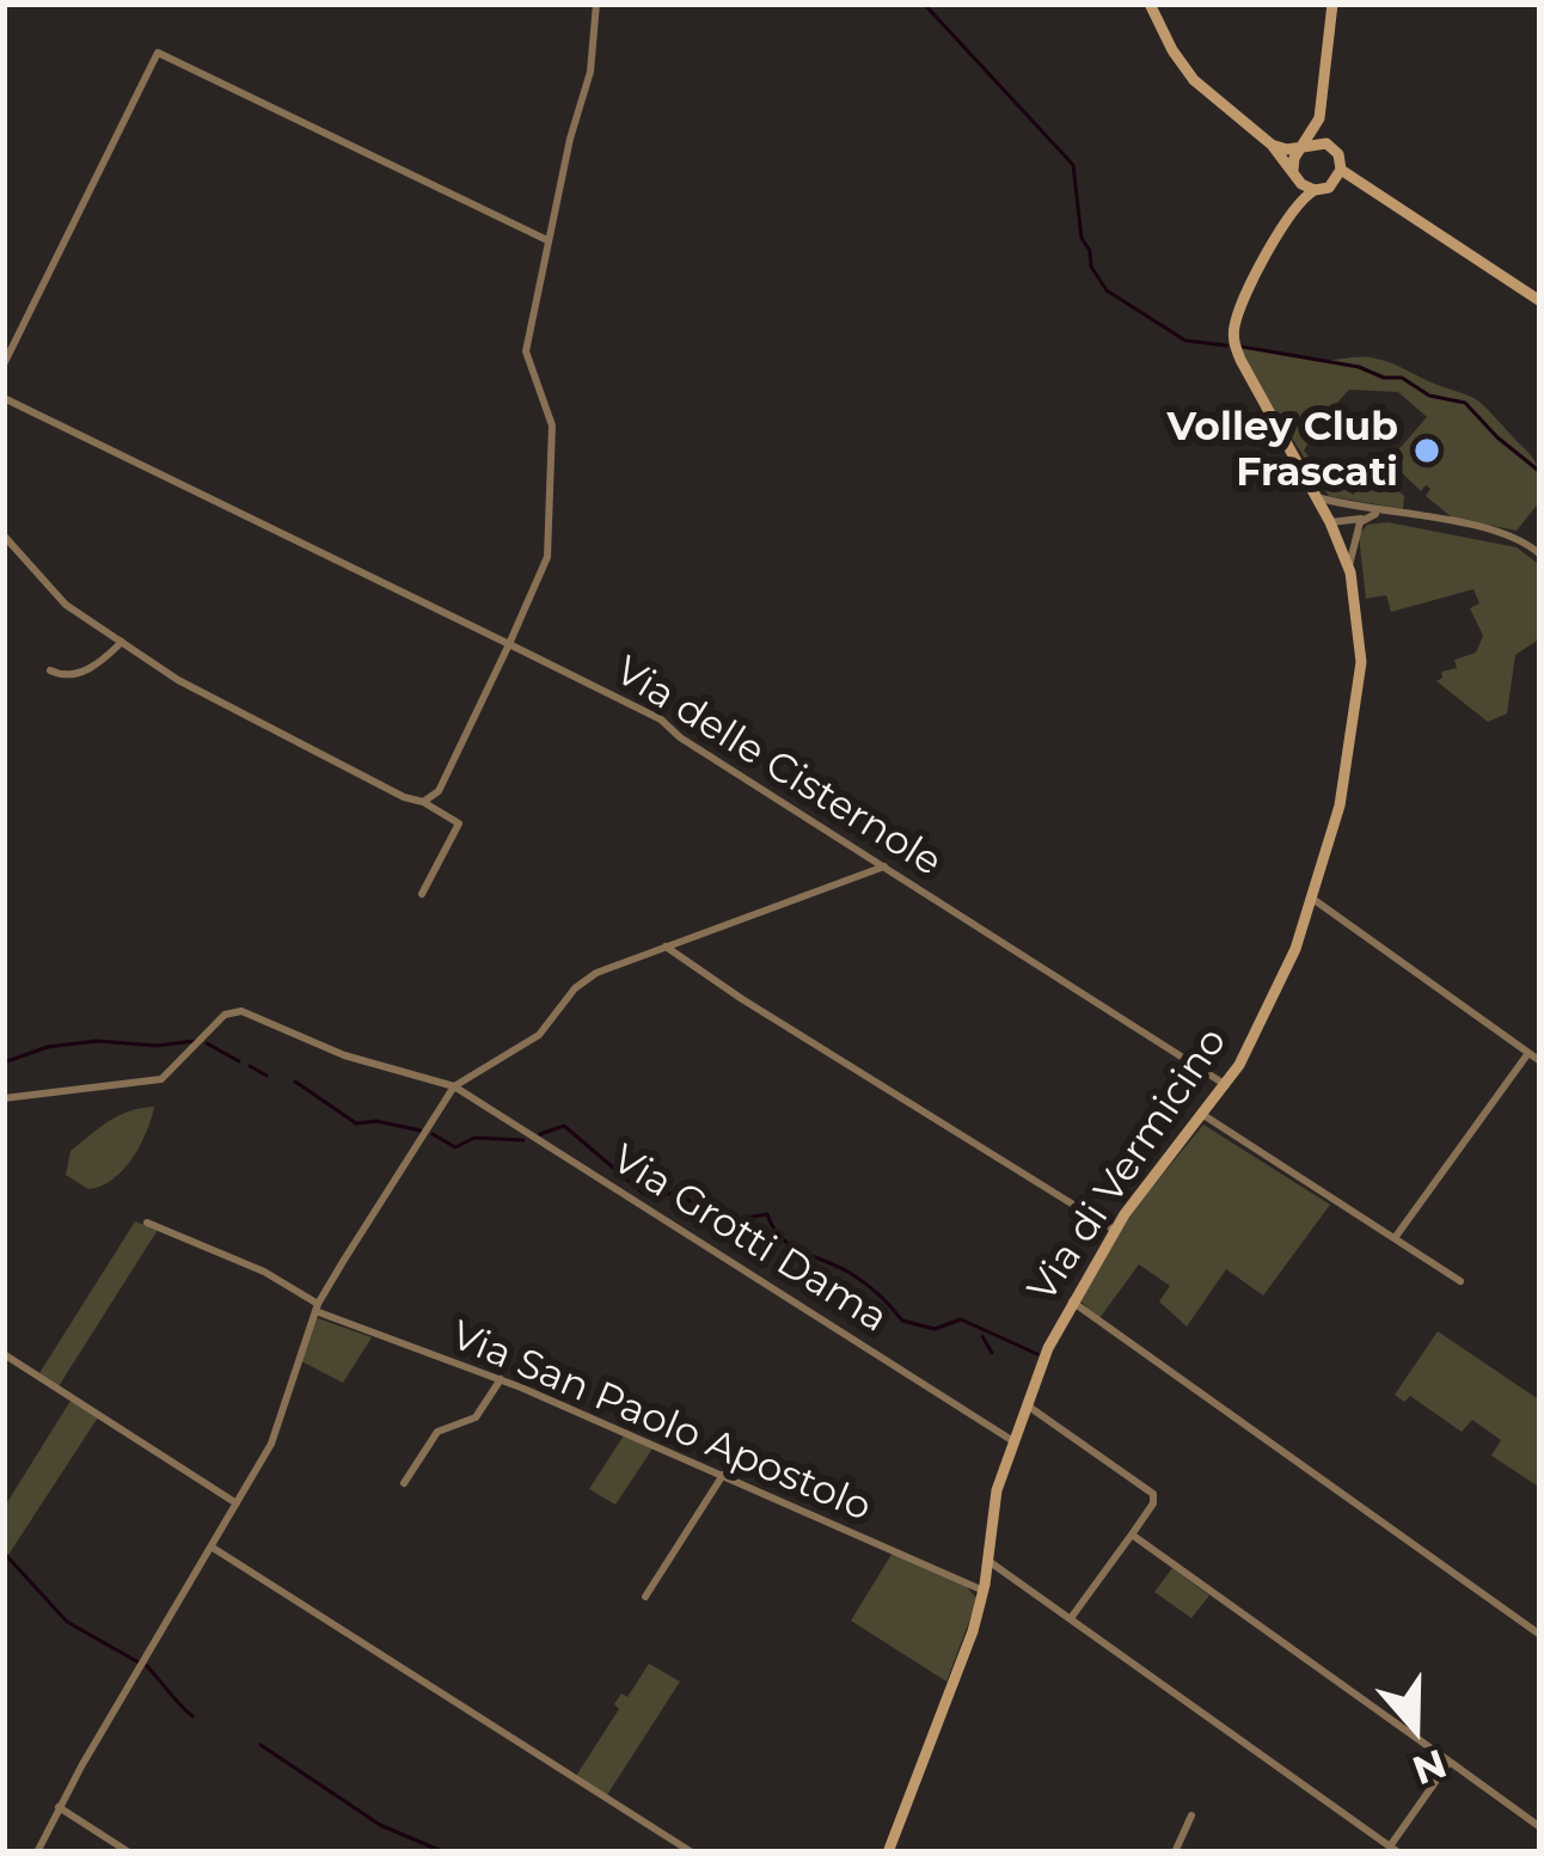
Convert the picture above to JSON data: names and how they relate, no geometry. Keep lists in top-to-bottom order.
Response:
{
  "streets": {
    "main road": ["Via di Vermicino"],
    "street": ["Via delle Cisternole", "Via Grotti Dama", "Via San Paolo Apostolo"]
  },
  "crossings": [
    ["Via delle Cisternole", "Via di Vermicino"],
    ["Via di Vermicino", "Via Grotti Dama"],
    ["Via di Vermicino", "Via San Paolo Apostolo"]
  ],
  "places": ["Volley Club Frascati"],
  "north": "bottom"
}
